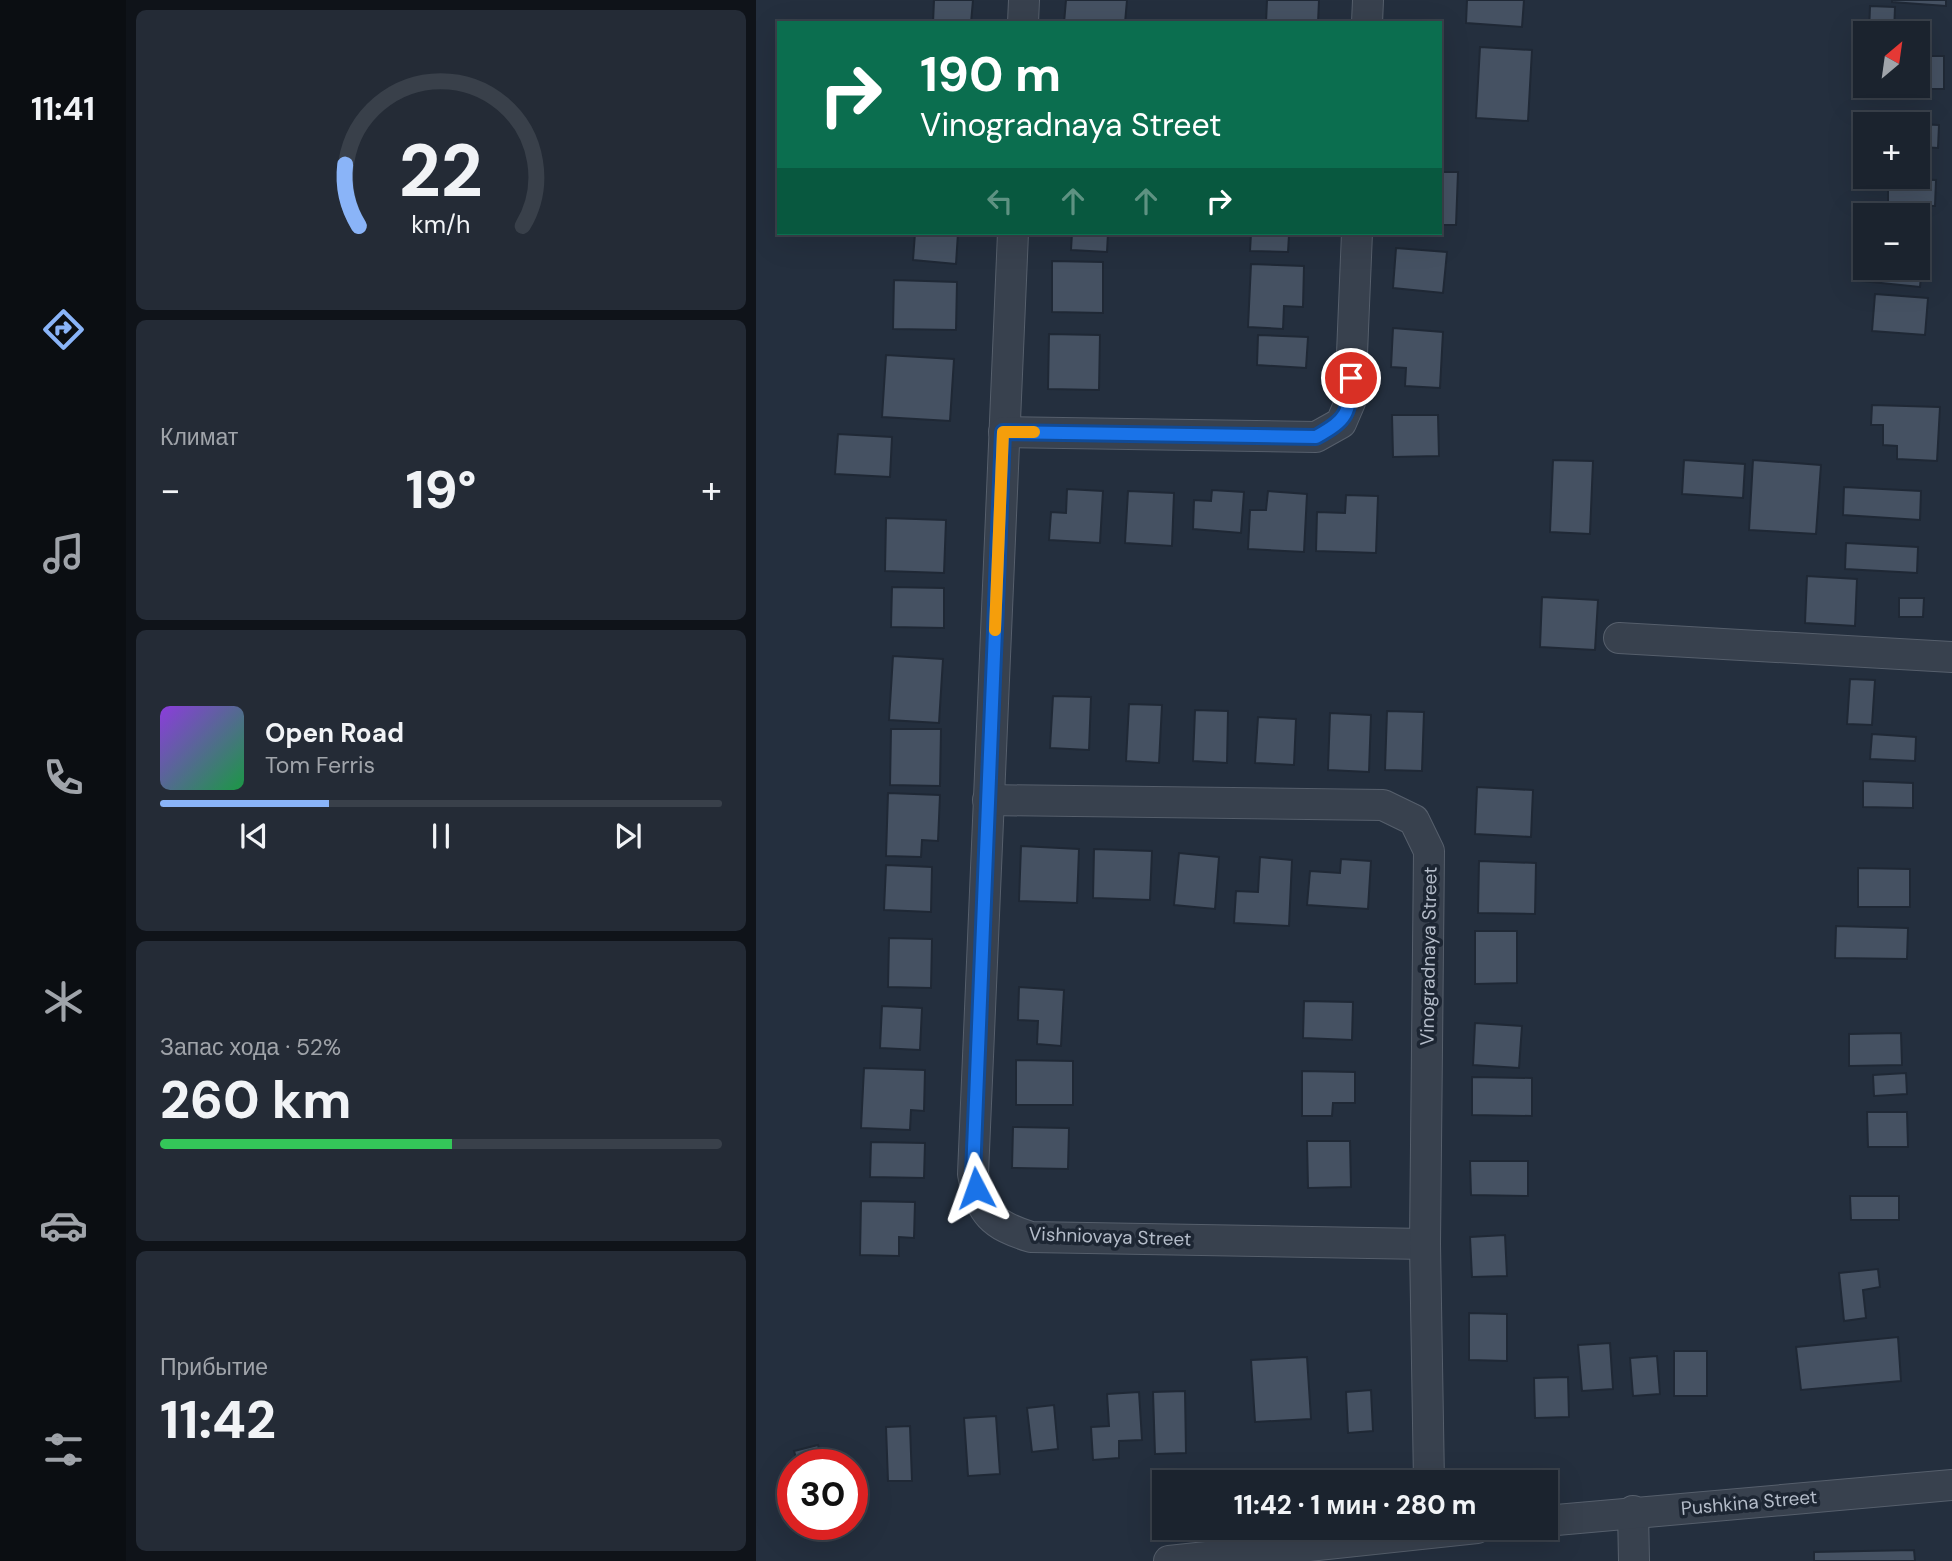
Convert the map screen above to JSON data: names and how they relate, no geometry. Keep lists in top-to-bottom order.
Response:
{
  "streets": {
    "street": ["Vinogradnaya Street", "Vishniovaya Street", "Pushkina Street"]
  },
  "crossings": [
    ["Vinogradnaya Street", "Vishniovaya Street"]
  ],
  "north": "top right",
  "page": {
    "tabs": "11:41",
    "map_buttons": ["+", "−"],
    "turn": ["190 m", "Vinogradnaya Street"],
    "tile": [
      "Климат",
      ["Запас хода · 52%", "260 km"],
      ["Прибытие", "11:42"]
    ],
    "heat": ["−", "19°", "+"],
    "song": ["Open Road", "Tom Ferris"],
    "limit": "30",
    "trip": "11:42 · 1 мин · 280 m",
    "gauge": ["22", "km/h"]
  }
}
